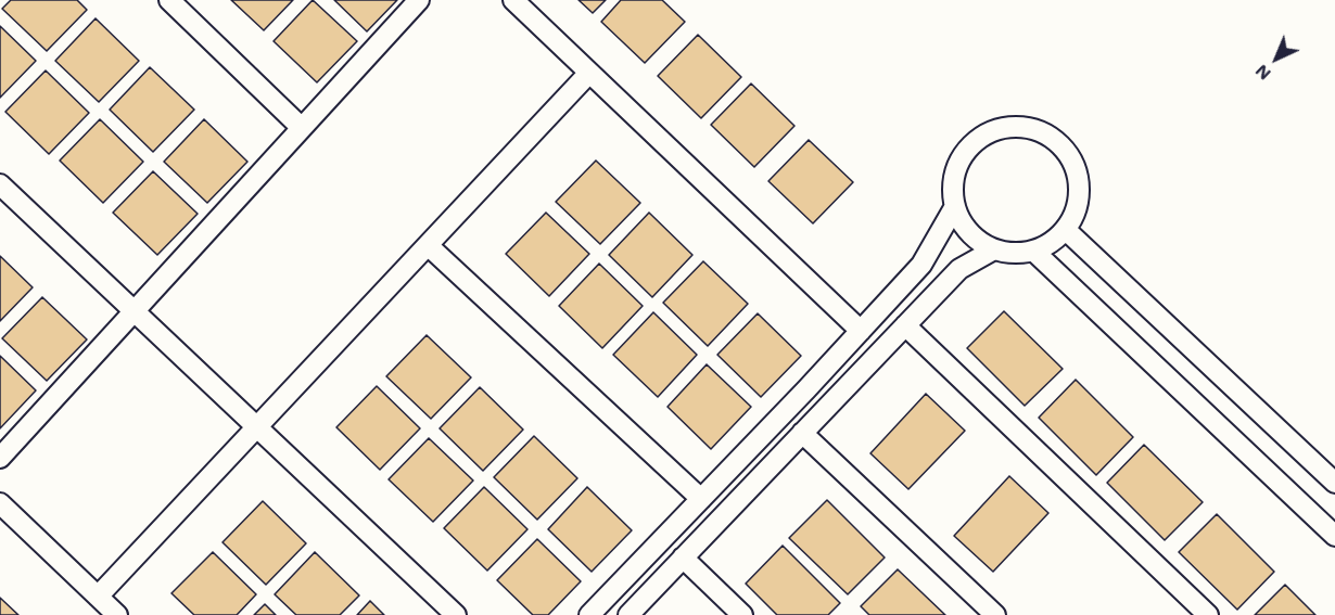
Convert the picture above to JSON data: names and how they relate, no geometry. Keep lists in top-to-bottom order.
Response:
{
  "north": "bottom left"
}
